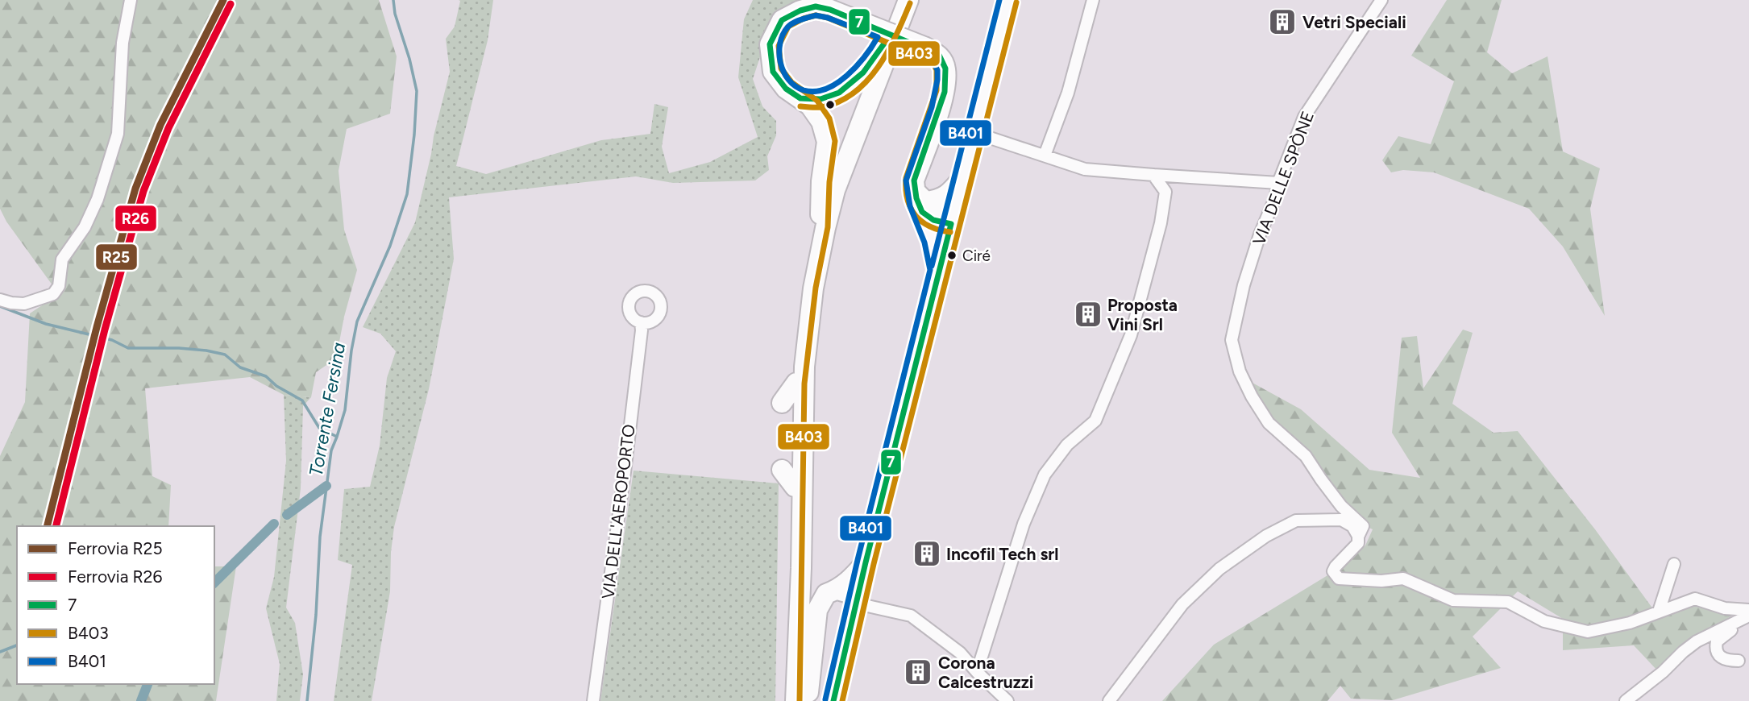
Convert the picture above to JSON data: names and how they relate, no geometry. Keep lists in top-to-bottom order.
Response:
{
  "streets": {
    "street": ["VIA DELLE SPÒNE", "VIA DELL'AEROPORTO"]
  },
  "water": ["Torrente Fersina"],
  "places": {
    "building": [
      "Vetri Speciali",
      "Proposta Vini Srl",
      "Incofil Tech srl",
      "Corona Calcestruzzi"
    ],
    "other": ["Ciré"]
  },
  "lines": [
    "rail line R25",
    "transit line B401",
    "transit line B403",
    "rail line R26",
    "transit line 7"
  ],
  "legend": [
    "Ferrovia R25",
    "Ferrovia R26",
    "7",
    "B403",
    "B401"
  ]
}
